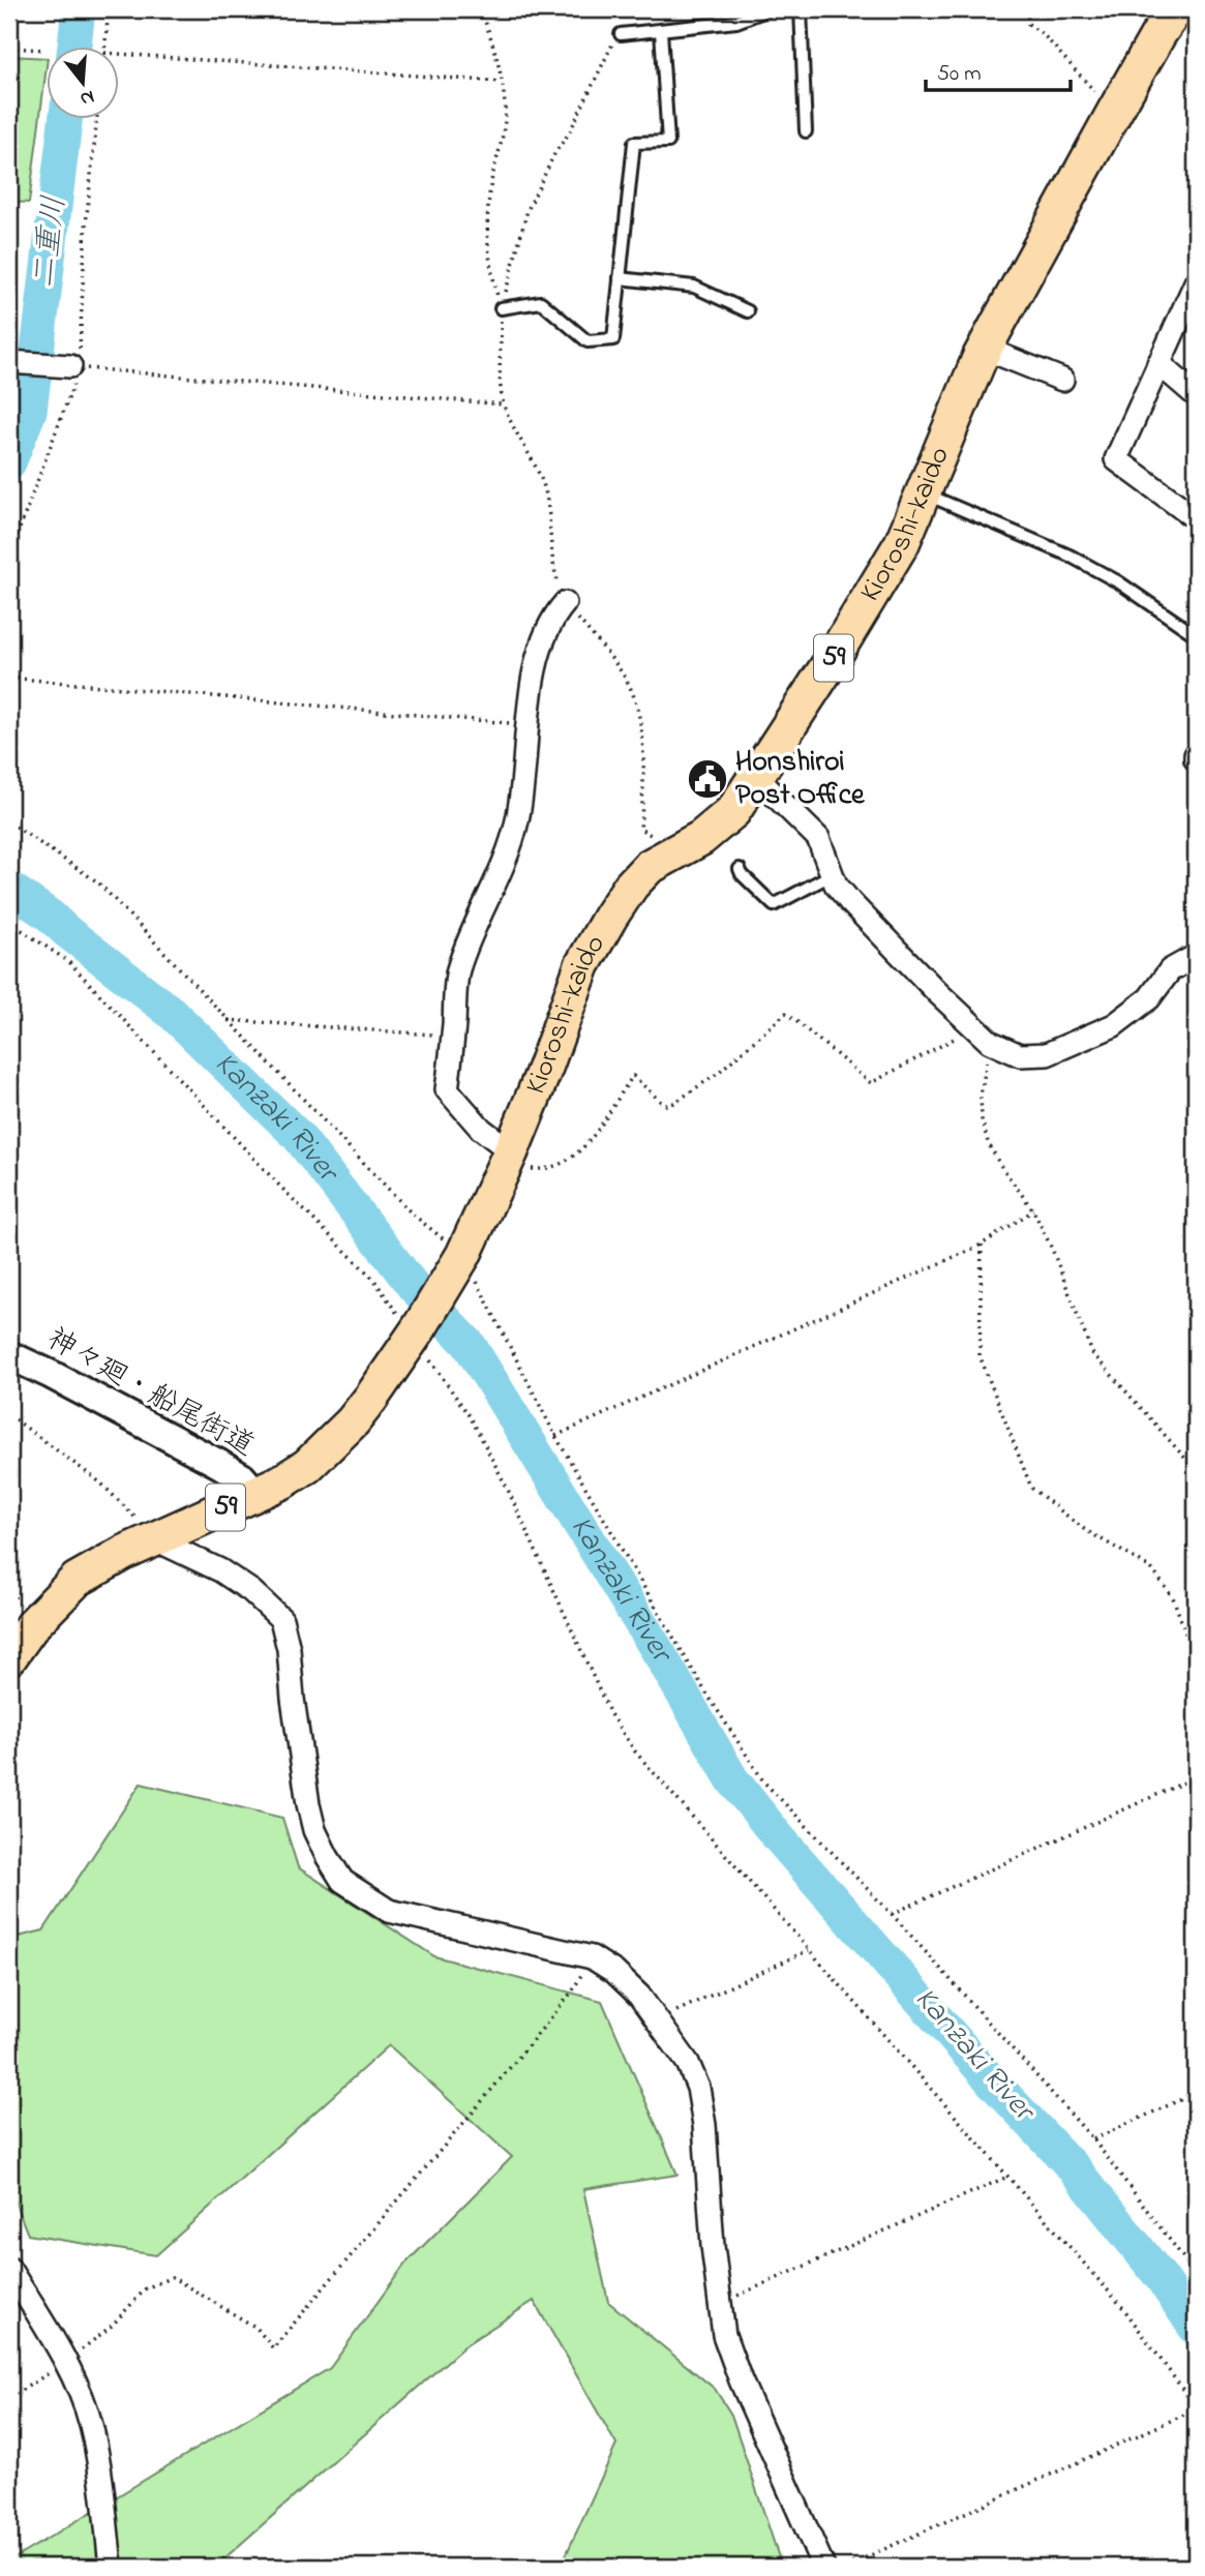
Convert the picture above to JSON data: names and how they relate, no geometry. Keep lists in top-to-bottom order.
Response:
{
  "streets": {
    "main road": ["Kioroshi-kaido", "59"],
    "street": ["神々廻・船尾街道"]
  },
  "crossings": [
    ["Kioroshi-kaido", "59"],
    ["59", "神々廻・船尾街道"]
  ],
  "water": ["二重川", "Kanzaki River"],
  "places": {
    "public building": ["Honshiroi Post Office"]
  },
  "scale_bar": "50 m",
  "north": "bottom"
}
